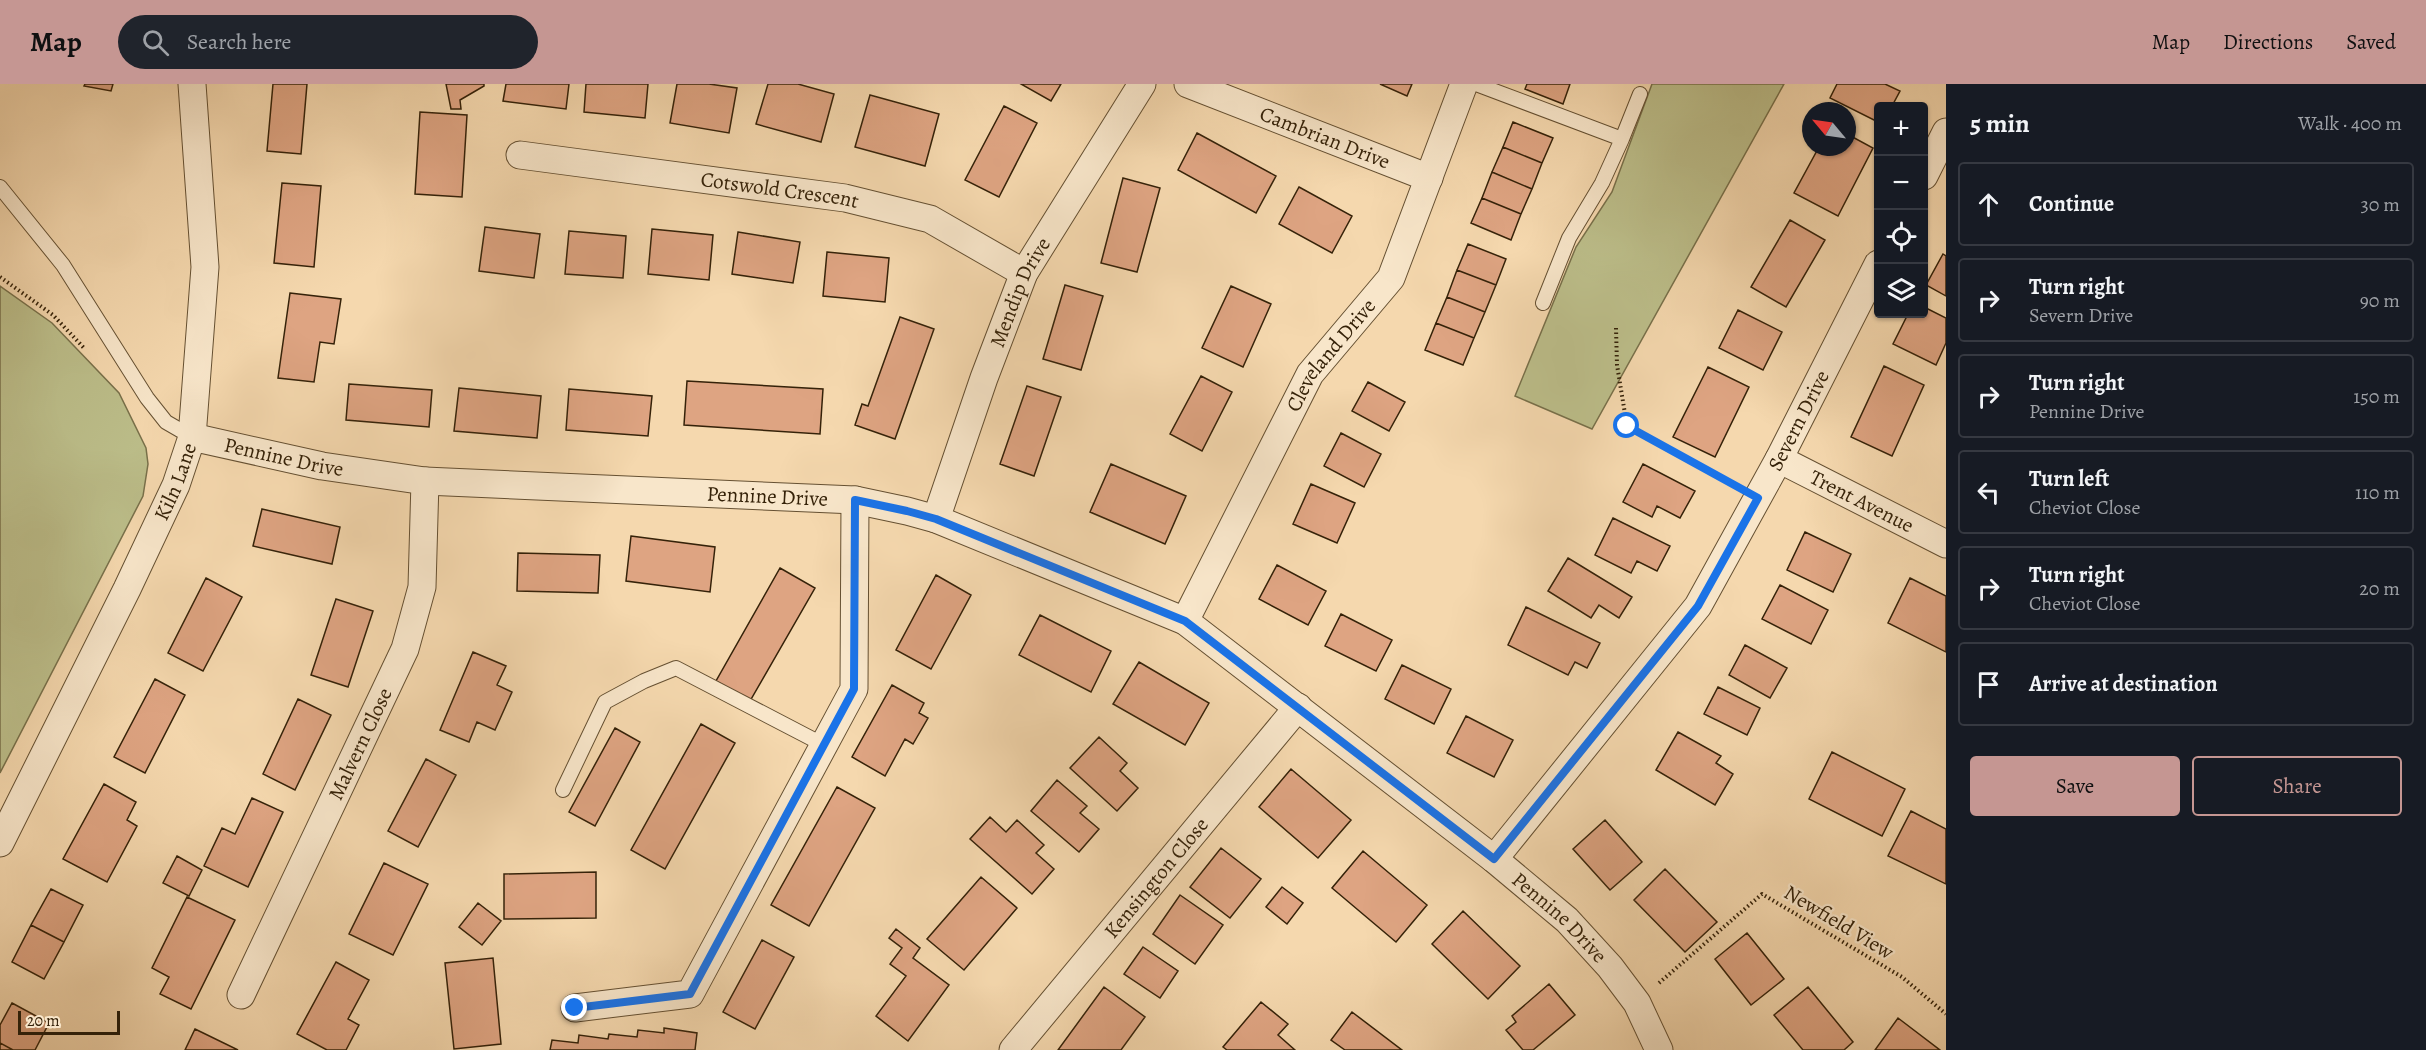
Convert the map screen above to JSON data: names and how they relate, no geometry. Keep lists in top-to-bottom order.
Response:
{
  "streets": {
    "street": [
      "Cambrian Drive",
      "Cotswold Crescent",
      "Mendip Drive",
      "Cleveland Drive",
      "Severn Drive",
      "Pennine Drive",
      "Kiln Lane",
      "Trent Avenue",
      "Malvern Close",
      "Kensington Close"
    ],
    "path": ["Newfield View"]
  },
  "crossings": [
    ["Cambrian Drive", "Cleveland Drive"],
    ["Cotswold Crescent", "Mendip Drive"],
    ["Mendip Drive", "Pennine Drive"],
    ["Cleveland Drive", "Pennine Drive"],
    ["Severn Drive", "Pennine Drive"],
    ["Severn Drive", "Trent Avenue"],
    ["Pennine Drive", "Kiln Lane"],
    ["Pennine Drive", "Malvern Close"],
    ["Pennine Drive", "Kensington Close"],
    ["Pennine Drive", "Newfield View"]
  ],
  "scale_bar": "20 m",
  "north": "top left",
  "page": {
    "header": "Map",
    "search": "Search here",
    "nav": ["Map", "Directions", "Saved"],
    "heading": ["5 min", "Walk · 400 m"],
    "map_buttons": ["+", "−"],
    "list": [
      ["Continue", "30 m"],
      ["Turn right", "Severn Drive", "90 m"],
      ["Turn right", "Pennine Drive", "150 m"],
      ["Turn left", "Cheviot Close", "110 m"],
      ["Turn right", "Cheviot Close", "20 m"],
      "Arrive at destination"
    ],
    "buttons": ["Save", "Share"],
    "scale": "20 m"
  }
}
